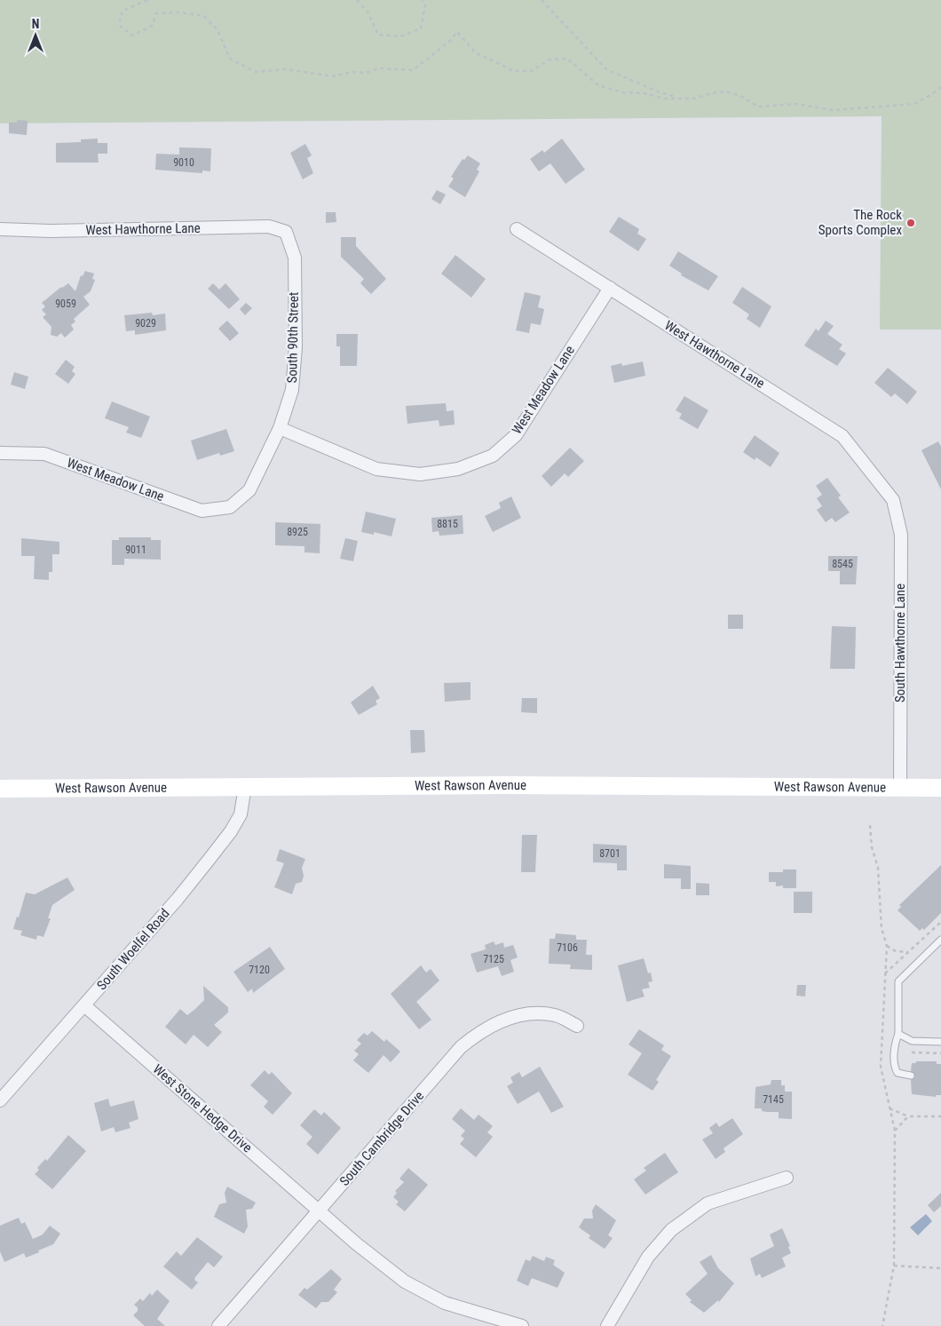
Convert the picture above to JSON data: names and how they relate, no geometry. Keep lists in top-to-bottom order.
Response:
{
  "streets": {
    "main road": ["West Rawson Avenue"],
    "street": [
      "West Hawthorne Lane",
      "South 90th Street",
      "West Meadow Lane",
      "South Hawthorne Lane",
      "South Woelfel Road",
      "West Stone Hedge Drive",
      "South Cambridge Drive"
    ]
  },
  "crossings": [
    ["West Hawthorne Lane", "South 90th Street"],
    ["West Hawthorne Lane", "West Meadow Lane"],
    ["West Hawthorne Lane", "South Hawthorne Lane"],
    ["South 90th Street", "West Meadow Lane"],
    ["South Hawthorne Lane", "West Rawson Avenue"],
    ["West Rawson Avenue", "South Woelfel Road"],
    ["South Woelfel Road", "West Stone Hedge Drive"],
    ["West Stone Hedge Drive", "South Cambridge Drive"]
  ],
  "places": ["The Rock Sports Complex"],
  "house_numbers": [
    "9010",
    "9059",
    "9029",
    "8815",
    "8925",
    "9011",
    "8545",
    "8701",
    "7106",
    "7125",
    "7120",
    "7145"
  ],
  "north": "top"
}
